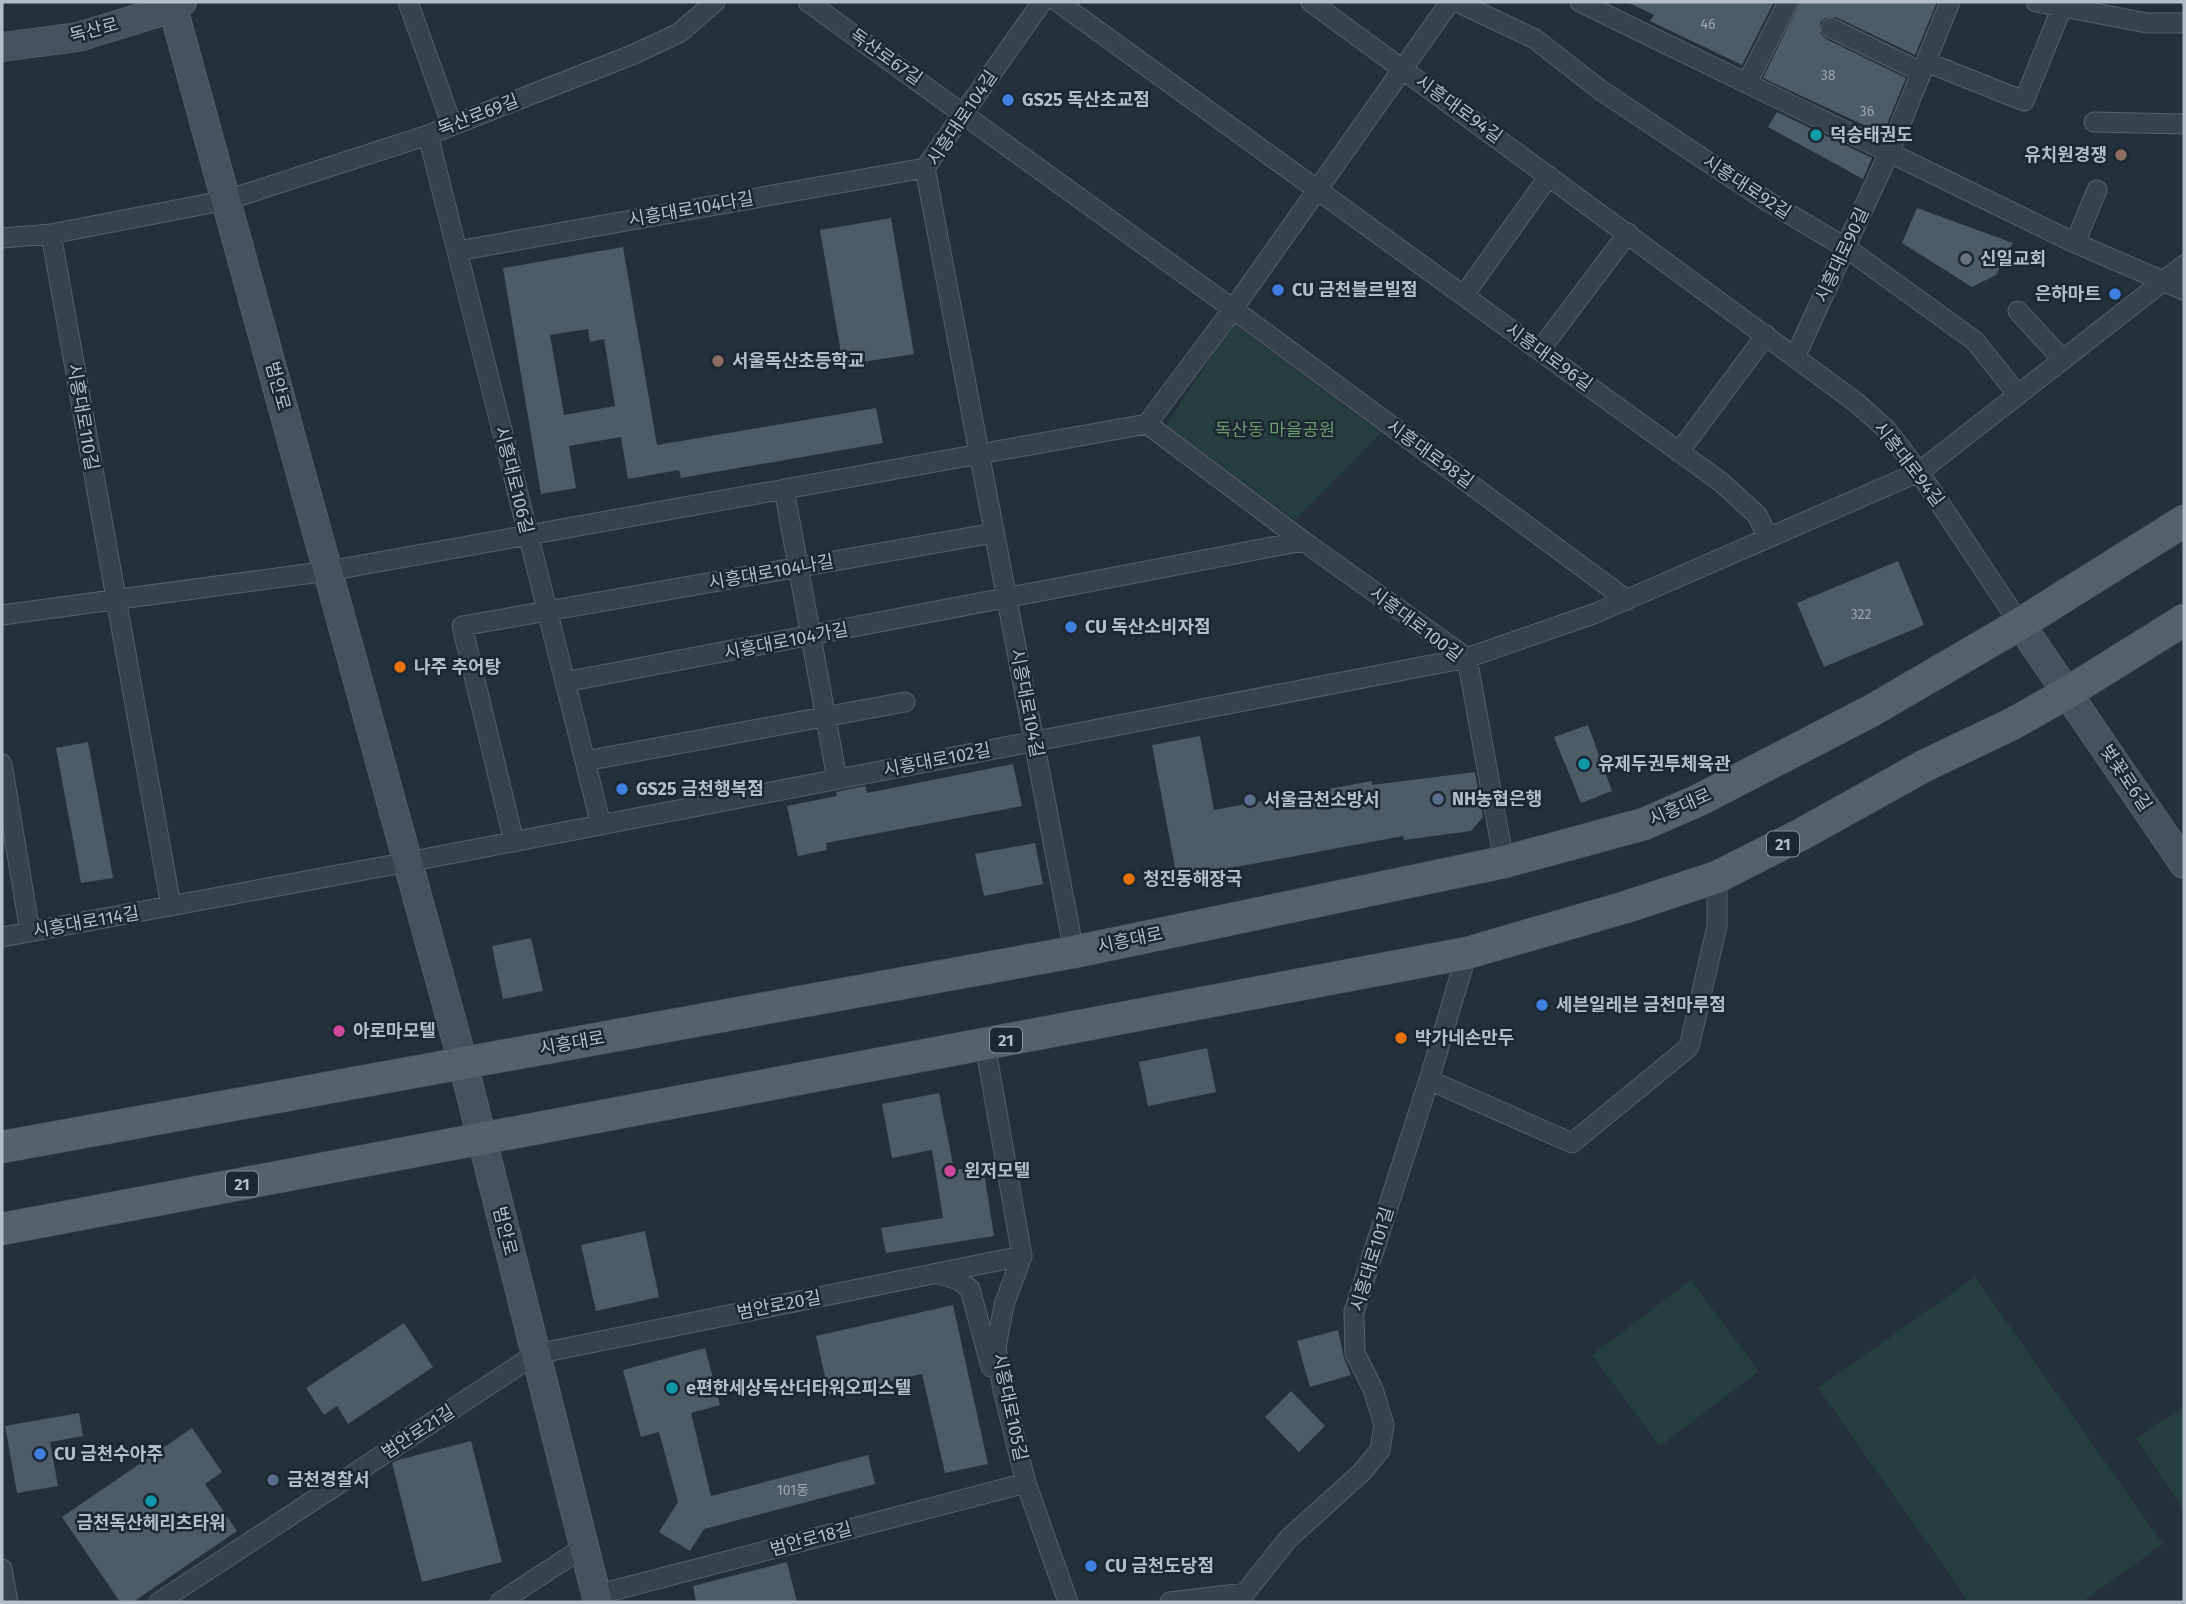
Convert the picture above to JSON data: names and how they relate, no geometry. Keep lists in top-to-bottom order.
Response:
{
  "streets": {
    "main road": [
      "독산로",
      "범안로",
      "벚꽃로6길",
      "시흥대로",
      "21"
    ],
    "street": [
      "독산로67길",
      "시흥대로94길",
      "독산로69길",
      "시흥대로104길",
      "시흥대로92길",
      "시흥대로104다길",
      "시흥대로90길",
      "시흥대로96길",
      "시흥대로110길",
      "시흥대로98길",
      "시흥대로106길",
      "시흥대로104나길",
      "시흥대로100길",
      "시흥대로104가길",
      "시흥대로102길",
      "시흥대로114길",
      "시흥대로101길",
      "범안로20길",
      "시흥대로105길",
      "범안로21길",
      "범안로18길"
    ]
  },
  "crossings": [
    ["독산로", "범안로"],
    ["독산로67길", "시흥대로104길"],
    ["독산로67길", "시흥대로98길"],
    ["시흥대로94길", "시흥대로90길"],
    ["시흥대로94길", "시흥대로96길"],
    ["시흥대로94길", "벚꽃로6길"],
    ["시흥대로94길", "시흥대로"],
    ["독산로69길", "범안로"],
    ["독산로69길", "시흥대로106길"],
    ["시흥대로104길", "시흥대로104다길"],
    ["시흥대로104길", "시흥대로98길"],
    ["시흥대로104길", "시흥대로104나길"],
    ["시흥대로104길", "시흥대로104가길"],
    ["시흥대로104길", "시흥대로102길"],
    ["시흥대로104길", "시흥대로"],
    ["시흥대로92길", "시흥대로90길"],
    ["시흥대로104다길", "시흥대로106길"],
    ["범안로", "시흥대로102길"],
    ["범안로", "시흥대로"],
    ["범안로", "21"],
    ["범안로", "범안로20길"],
    ["범안로", "범안로21길"],
    ["범안로", "범안로18길"],
    ["시흥대로110길", "시흥대로114길"],
    ["시흥대로106길", "시흥대로104나길"],
    ["시흥대로106길", "시흥대로104가길"],
    ["시흥대로106길", "시흥대로102길"],
    ["시흥대로104나길", "시흥대로102길"],
    ["시흥대로100길", "시흥대로102길"],
    ["시흥대로100길", "시흥대로"],
    ["벚꽃로6길", "시흥대로"],
    ["벚꽃로6길", "21"],
    ["21", "시흥대로101길"],
    ["범안로20길", "시흥대로105길"],
    ["범안로20길", "범안로21길"],
    ["시흥대로105길", "범안로18길"]
  ],
  "parks": ["독산동 마을공원"],
  "places": [
    "GS25 독산초교점",
    "덕승태권도",
    "유치원경쟁",
    "신일교회",
    "CU 금천블르빌점",
    "은하마트",
    "서울독산초등학교",
    "CU 독산소비자점",
    "나주 추어탕",
    "유제두권투체육관",
    "GS25 금천행복점",
    "NH농협은행",
    "서울금천소방서",
    "청진동해장국",
    "세븐일레븐 금천마루점",
    "아로마모텔",
    "박가네손만두",
    "윈저모텔",
    "e편한세상독산더타워오피스텔",
    "CU 금천수아주",
    "금천경찰서",
    "금천독산헤리츠타워",
    "CU 금천도당점"
  ],
  "house_numbers": [
    "46",
    "38",
    "36",
    "322",
    "101동"
  ]
}
